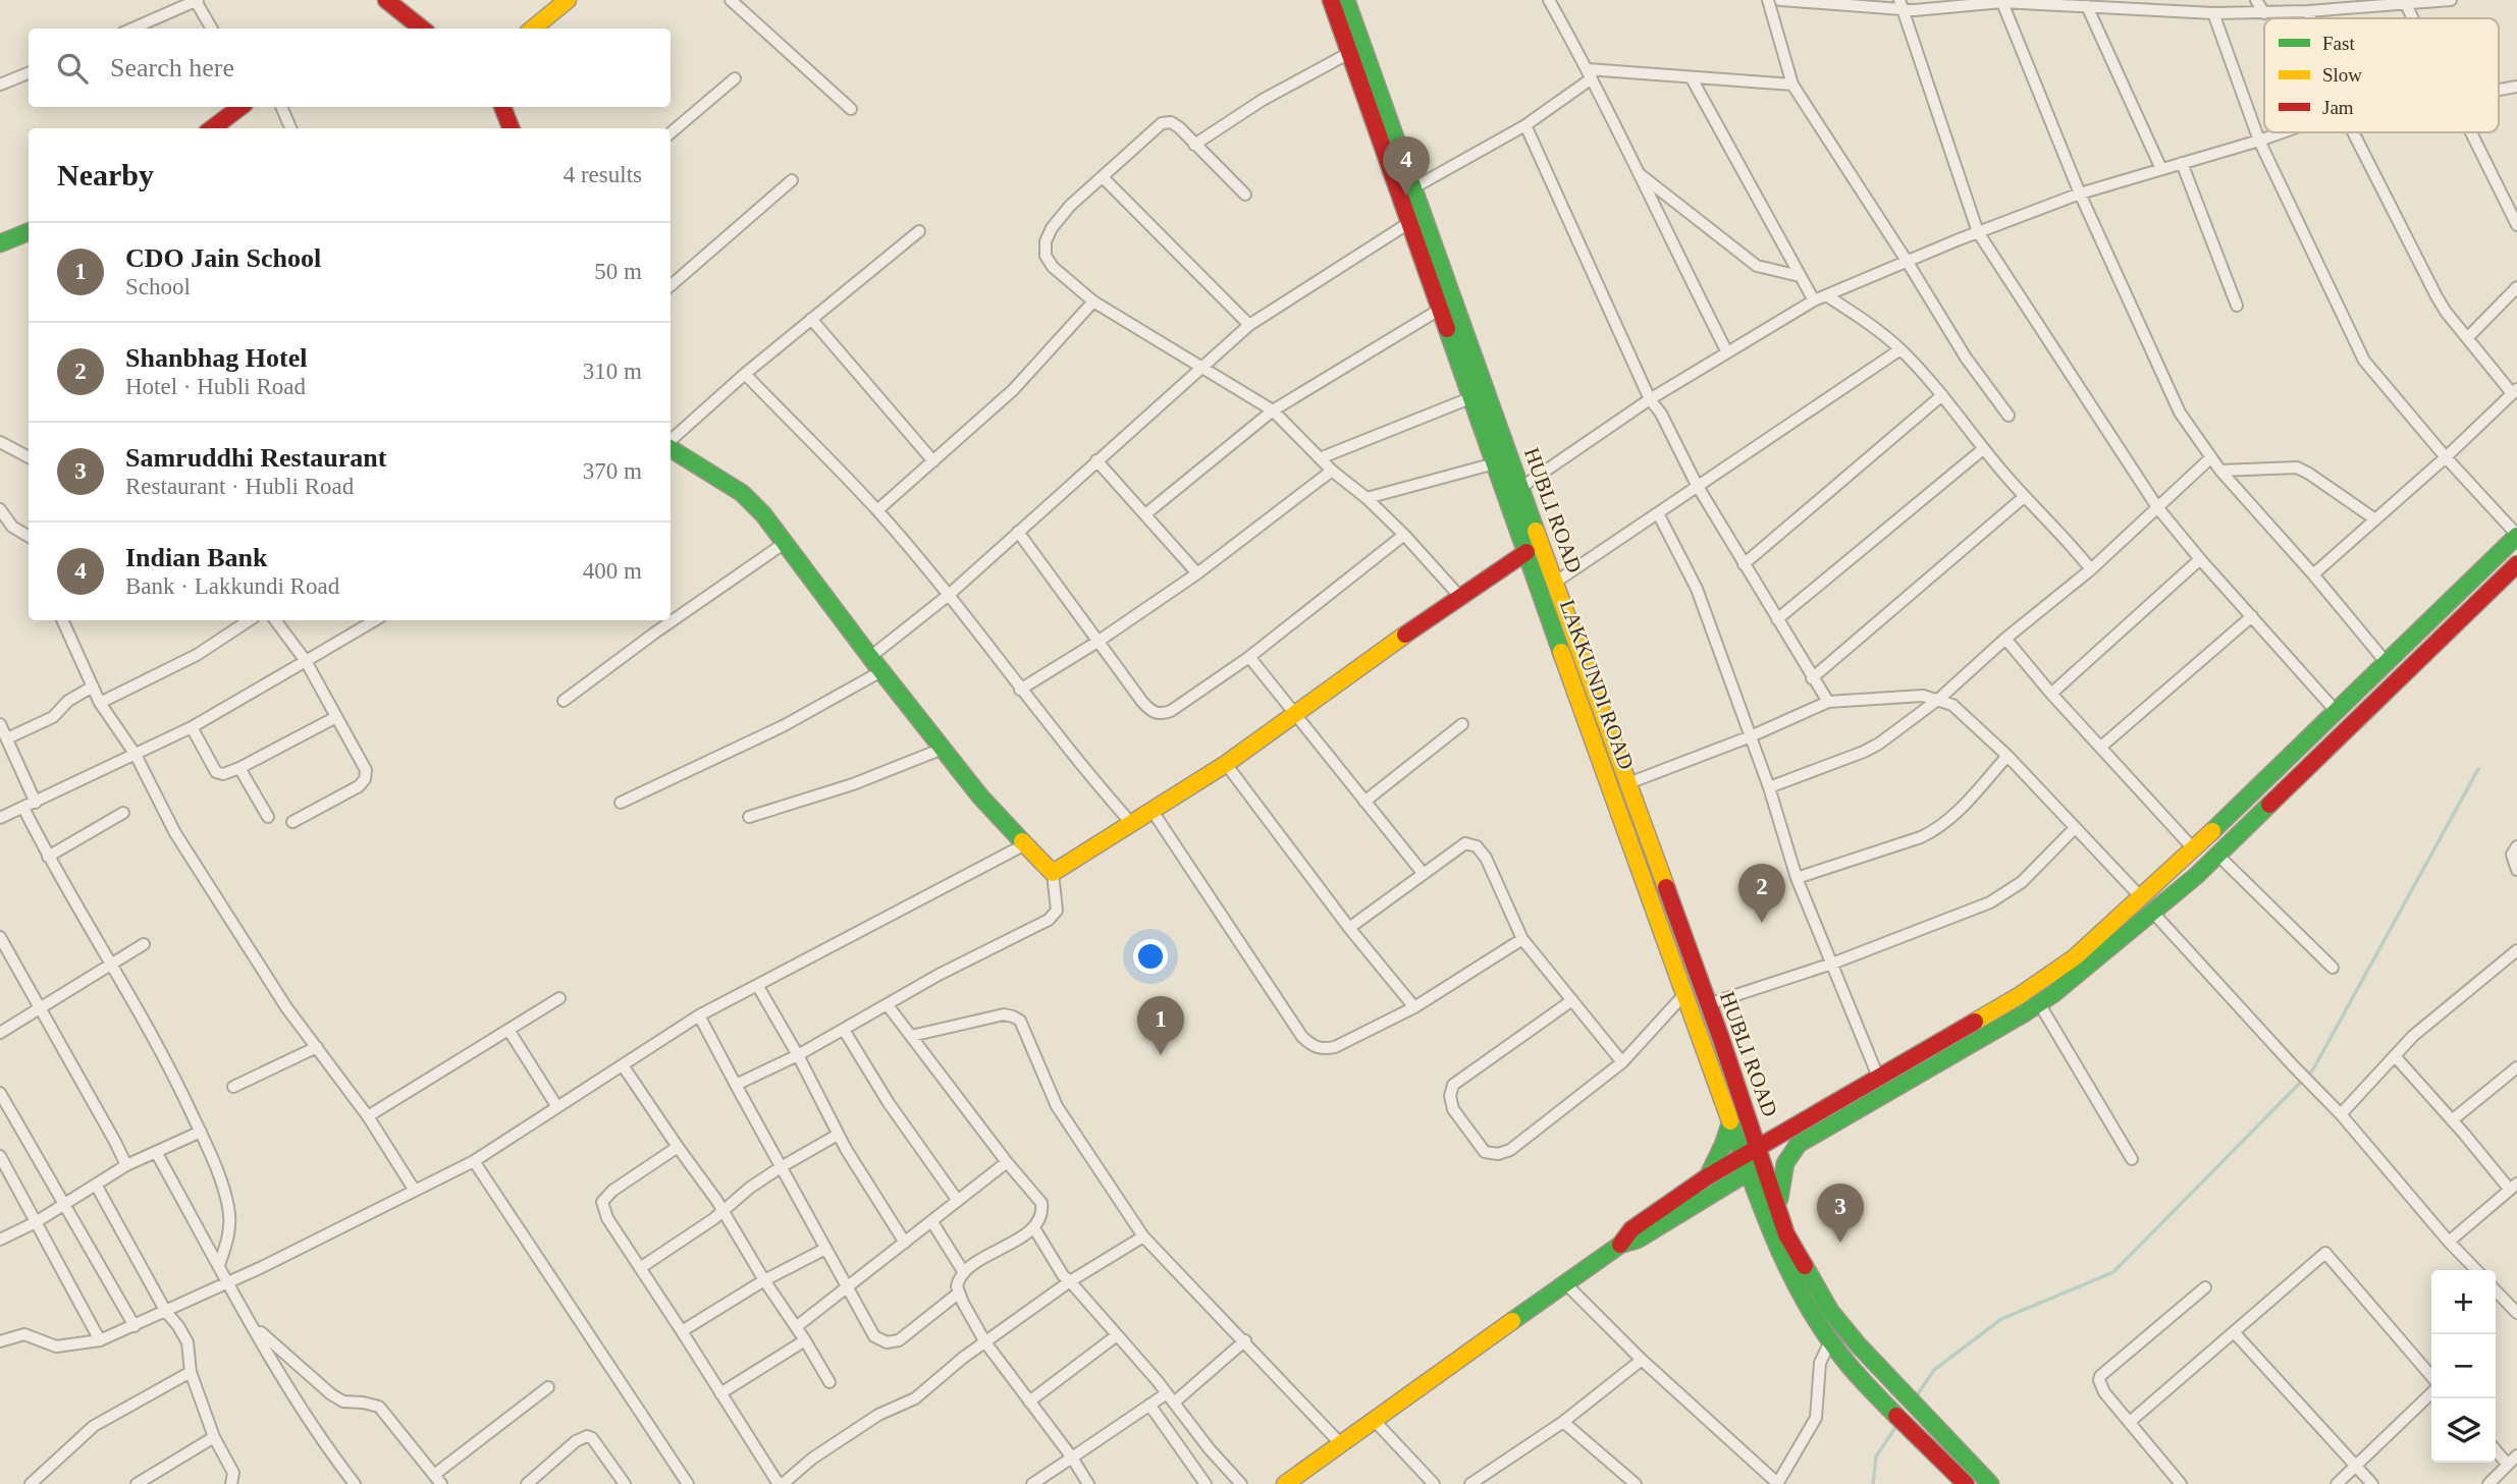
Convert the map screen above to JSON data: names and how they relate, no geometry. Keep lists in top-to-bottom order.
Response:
{
  "streets": {
    "main road": ["HUBLI ROAD", "LAKKUNDI ROAD"]
  },
  "crossings": [
    ["HUBLI ROAD", "LAKKUNDI ROAD"]
  ],
  "legend": ["Fast", "Slow", "Jam"],
  "page": {
    "search": "Search here",
    "heading": ["Nearby", "4 results"],
    "pins": [
      "4",
      "2",
      "1",
      "3"
    ],
    "list": [
      {
        "mark": "1",
        "name": "CDO Jain School",
        "note": "School",
        "value": "50 m"
      },
      {
        "mark": "2",
        "name": "Shanbhag Hotel",
        "note": "Hotel · Hubli Road",
        "value": "310 m"
      },
      {
        "mark": "3",
        "name": "Samruddhi Restaurant",
        "note": "Restaurant · Hubli Road",
        "value": "370 m"
      },
      {
        "mark": "4",
        "name": "Indian Bank",
        "note": "Bank · Lakkundi Road",
        "value": "400 m"
      }
    ],
    "map_buttons": ["+", "−"]
  }
}
